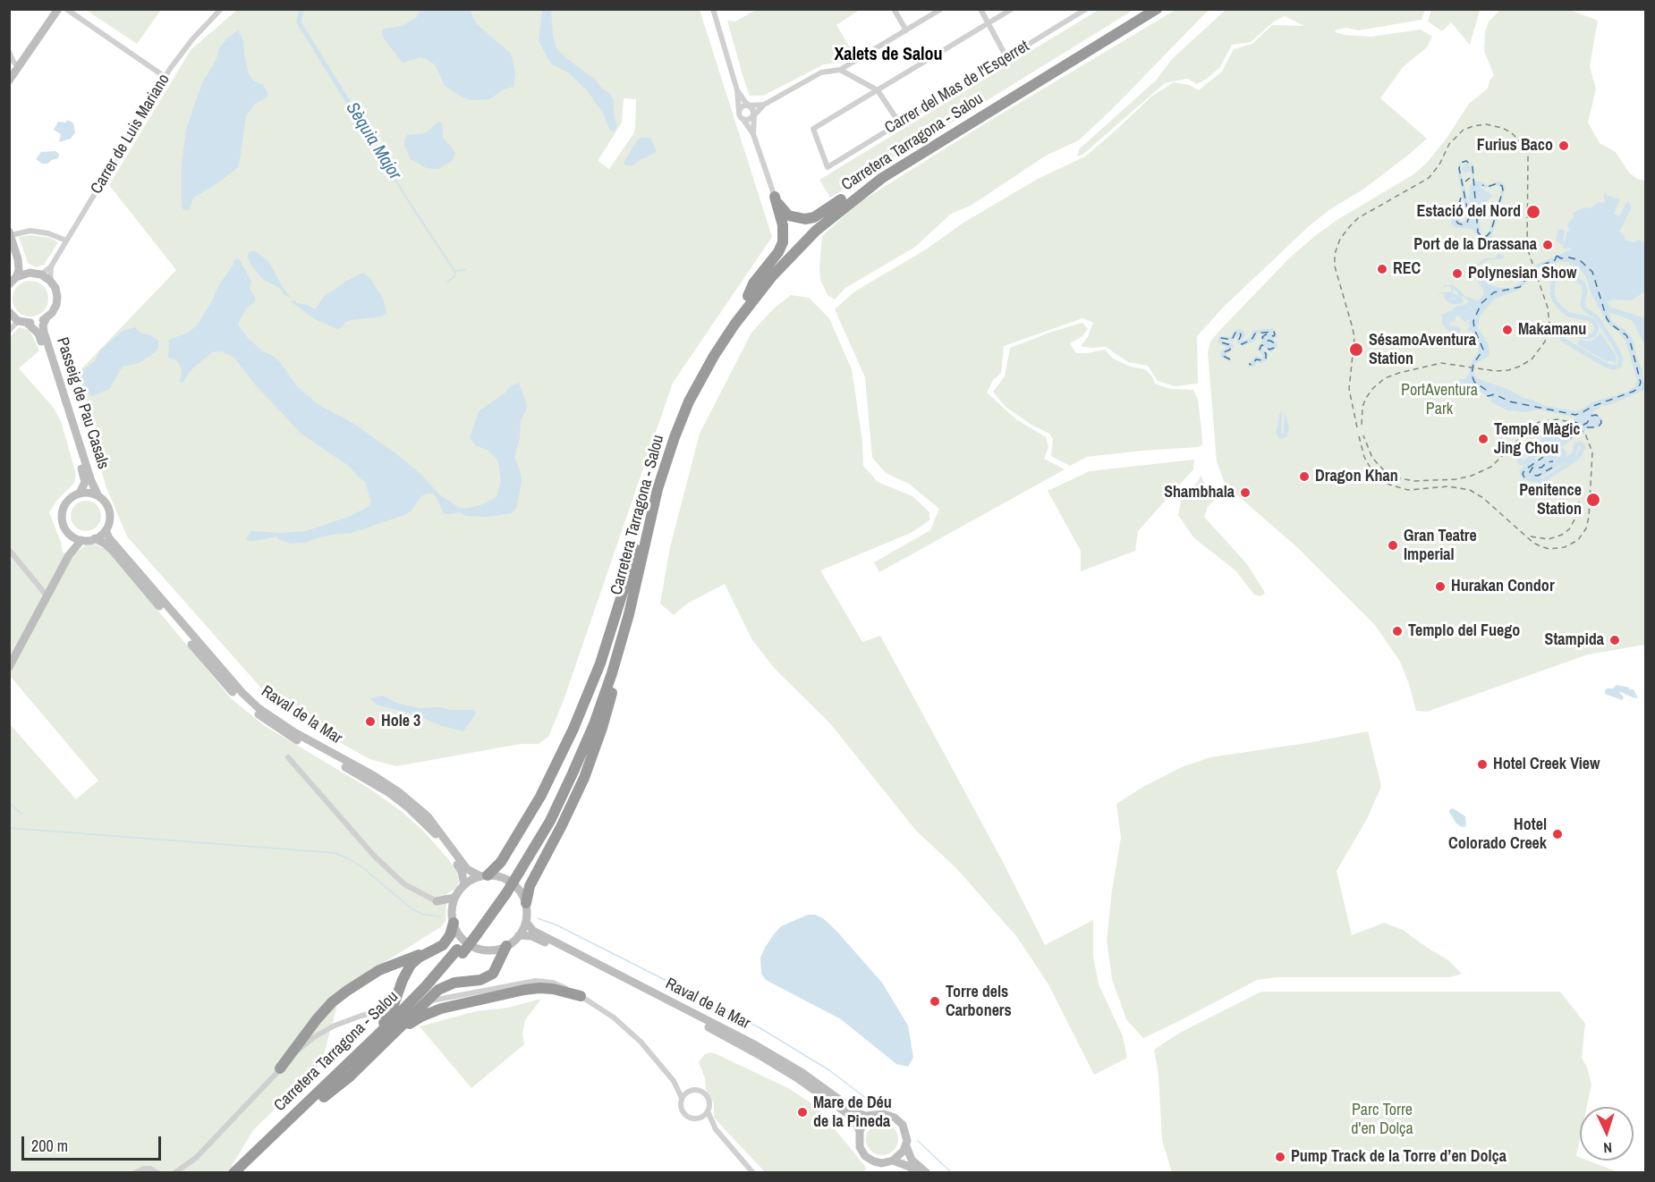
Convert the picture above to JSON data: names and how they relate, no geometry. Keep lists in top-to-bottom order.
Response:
{
  "streets": {
    "highway": ["Carretera Tarragona - Salou"],
    "street": [
      "Carrer del Mas de l'Esqerret",
      "Carrer de Luis Mariano",
      "Passeig de Pau Casals",
      "Raval de la Mar"
    ]
  },
  "crossings": [
    ["Passeig de Pau Casals", "Raval de la Mar"]
  ],
  "districts": ["Xalets de Salou"],
  "water": ["Sèquia Major"],
  "parks": ["PortAventura Park", "Parc Torre d'en Dolça"],
  "places": [
    "Furius Baco",
    "Estació del Nord",
    "Port de la Drassana",
    "REC",
    "Polynesian Show",
    "Makamanu",
    "SésamoAventura Station",
    "Temple Màgic Jing Chou",
    "Dragon Khan",
    "Shambhala",
    "Penitence Station",
    "Gran Teatre Imperial",
    "Hurakan Condor",
    "Templo del Fuego",
    "Stampida",
    "Hole 3",
    "Hotel Creek View",
    "Hotel Colorado Creek",
    "Torre dels Carboners",
    "Mare de Déu de la Pineda",
    "Pump Track de la Torre d’en Dolça"
  ],
  "scale_bar": "200 m",
  "north": "bottom"
}
